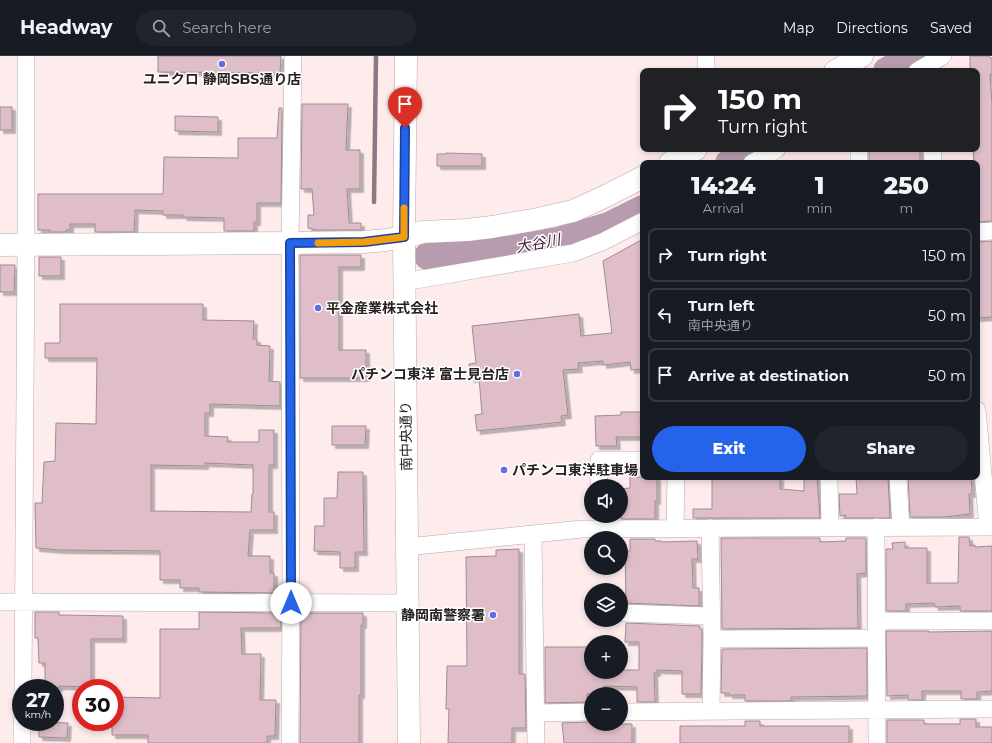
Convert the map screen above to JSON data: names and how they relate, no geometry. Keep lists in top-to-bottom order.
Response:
{
  "streets": {
    "street": ["南中央通り"]
  },
  "water": ["大谷川"],
  "places": [
    "ユニクロ 静岡SBS通り店",
    "平金産業株式会社",
    "パチンコ東洋 富士見台店",
    "パチンコ東洋駐車場",
    "静岡南警察署"
  ],
  "page": {
    "header": "Headway",
    "search": "Search here",
    "nav": ["Map", "Directions", "Saved"],
    "turn": ["150 m", "Turn right"],
    "eta": [
      "14:24",
      "Arrival",
      "1",
      "min",
      "250",
      "m"
    ],
    "list": [
      {
        "name": "Turn right",
        "value": "150 m"
      },
      {
        "name": "Turn left",
        "note": "南中央通り",
        "value": "50 m"
      },
      {
        "name": "Arrive at destination",
        "value": "50 m"
      }
    ],
    "buttons": ["Exit", "Share"],
    "map_buttons": ["+", "−"],
    "speed": "27 km/h",
    "limit": "30"
  }
}
